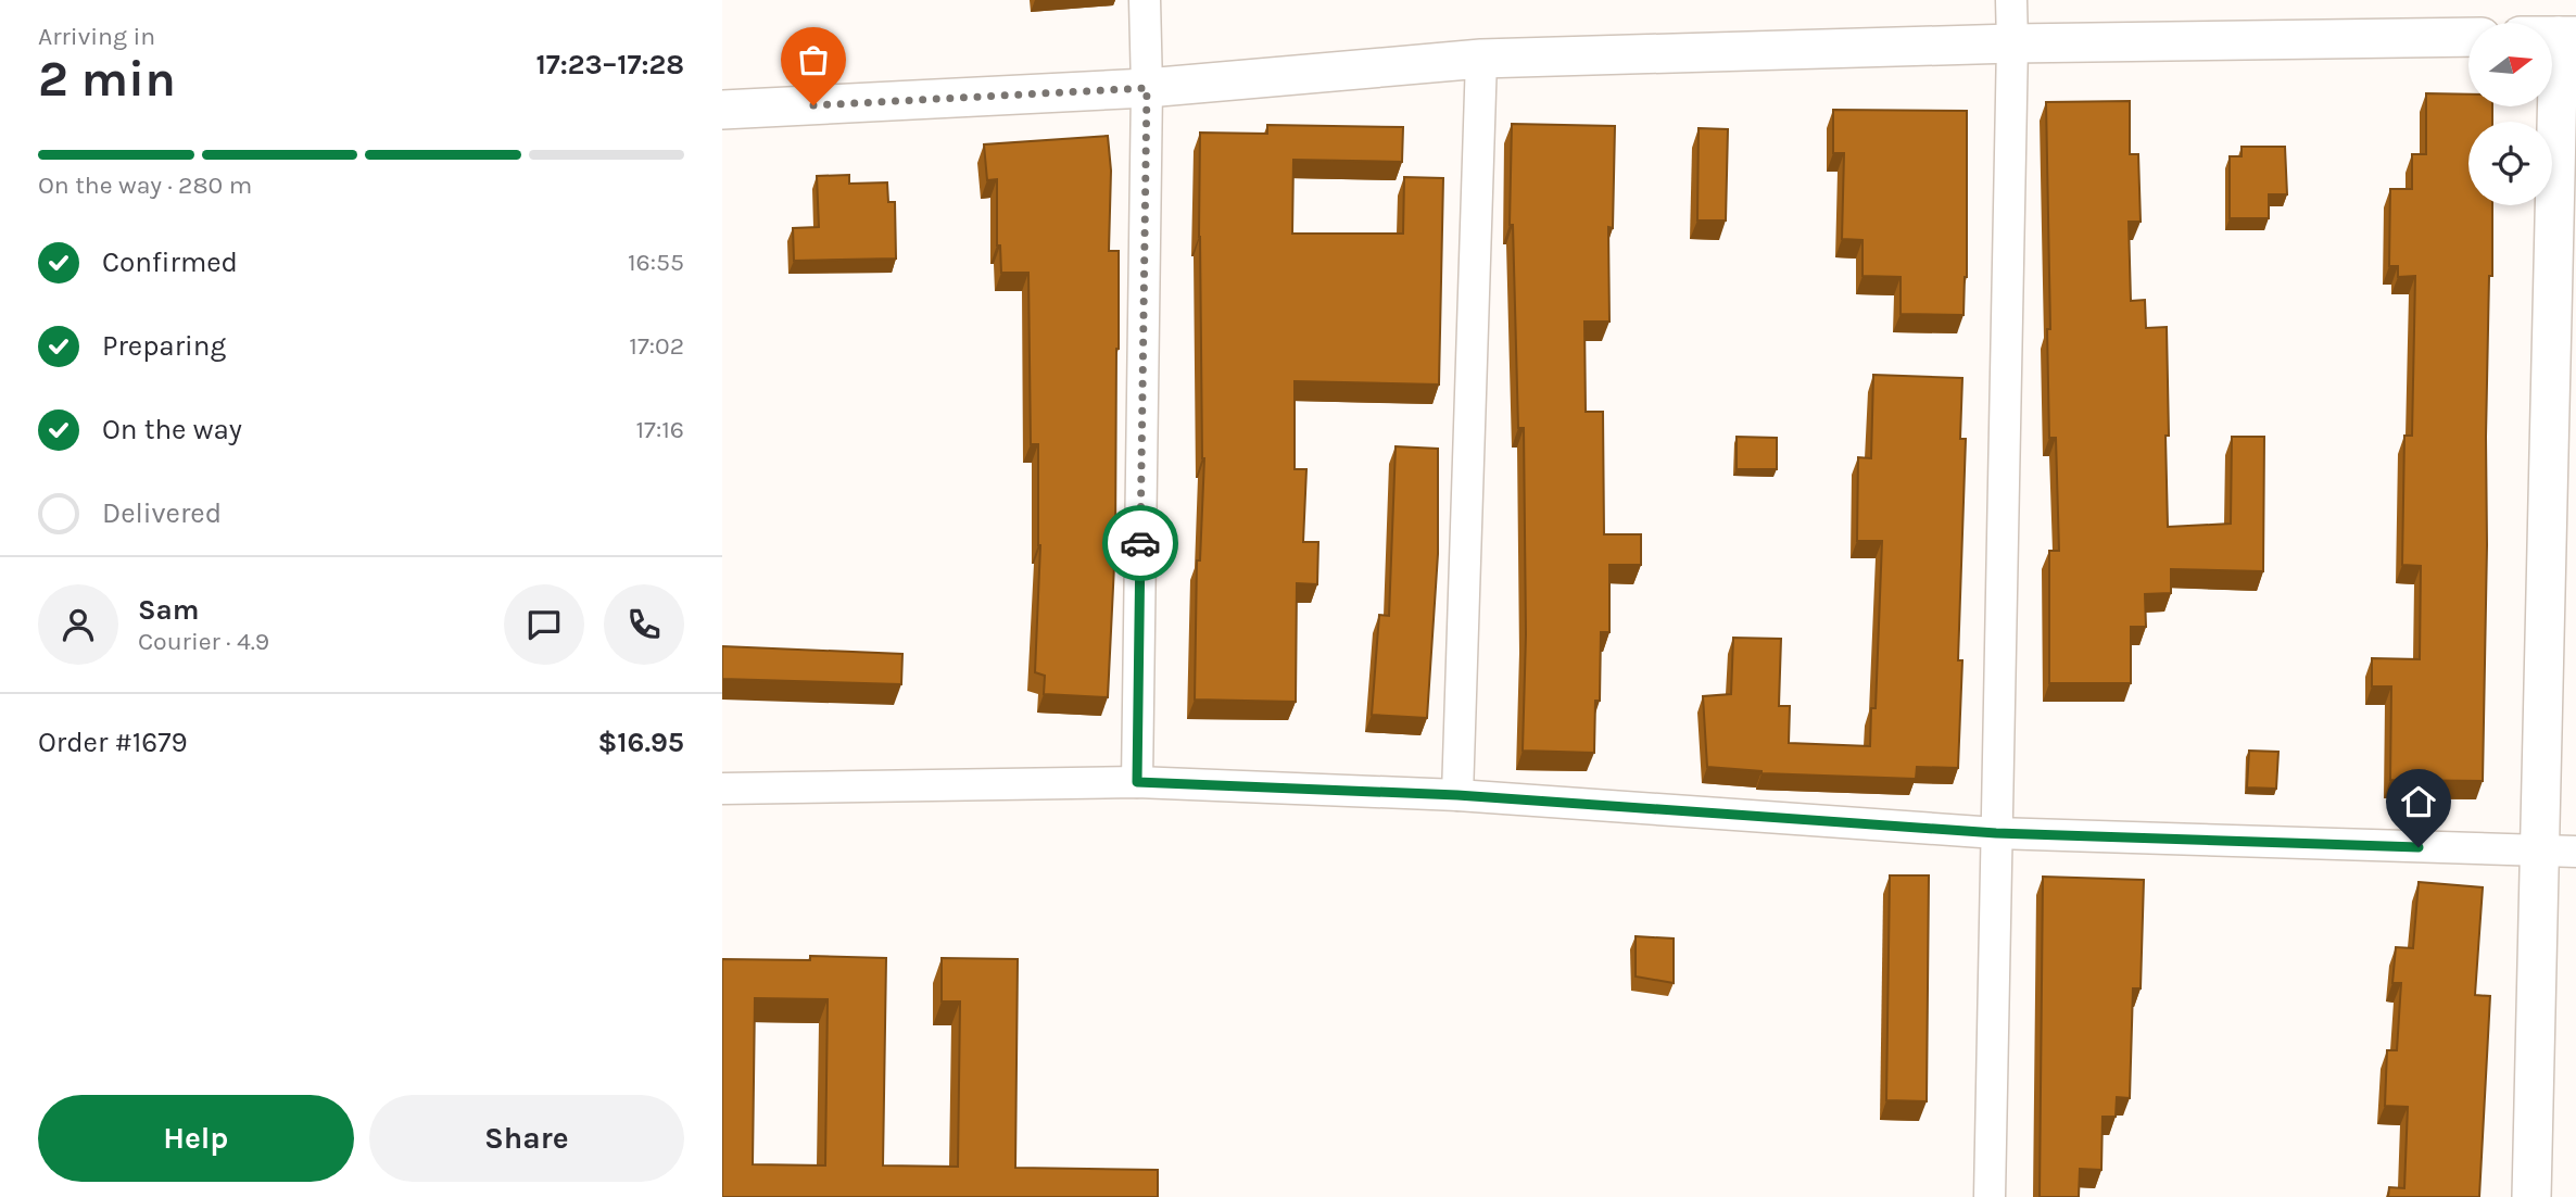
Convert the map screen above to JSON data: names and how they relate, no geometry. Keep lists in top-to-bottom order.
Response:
{
  "north": "right",
  "page": {
    "heading": ["2 min", "Arriving in", "17:23–17:28"],
    "panel": [
      "Sam",
      "Courier · 4.9",
      "Order #1679",
      "$16.95"
    ],
    "bar": "On the way · 280 m",
    "list": [
      ["Confirmed", "16:55"],
      ["Preparing", "17:02"],
      ["On the way", "17:16"],
      "Delivered"
    ],
    "buttons": ["Help", "Share"]
  }
}
